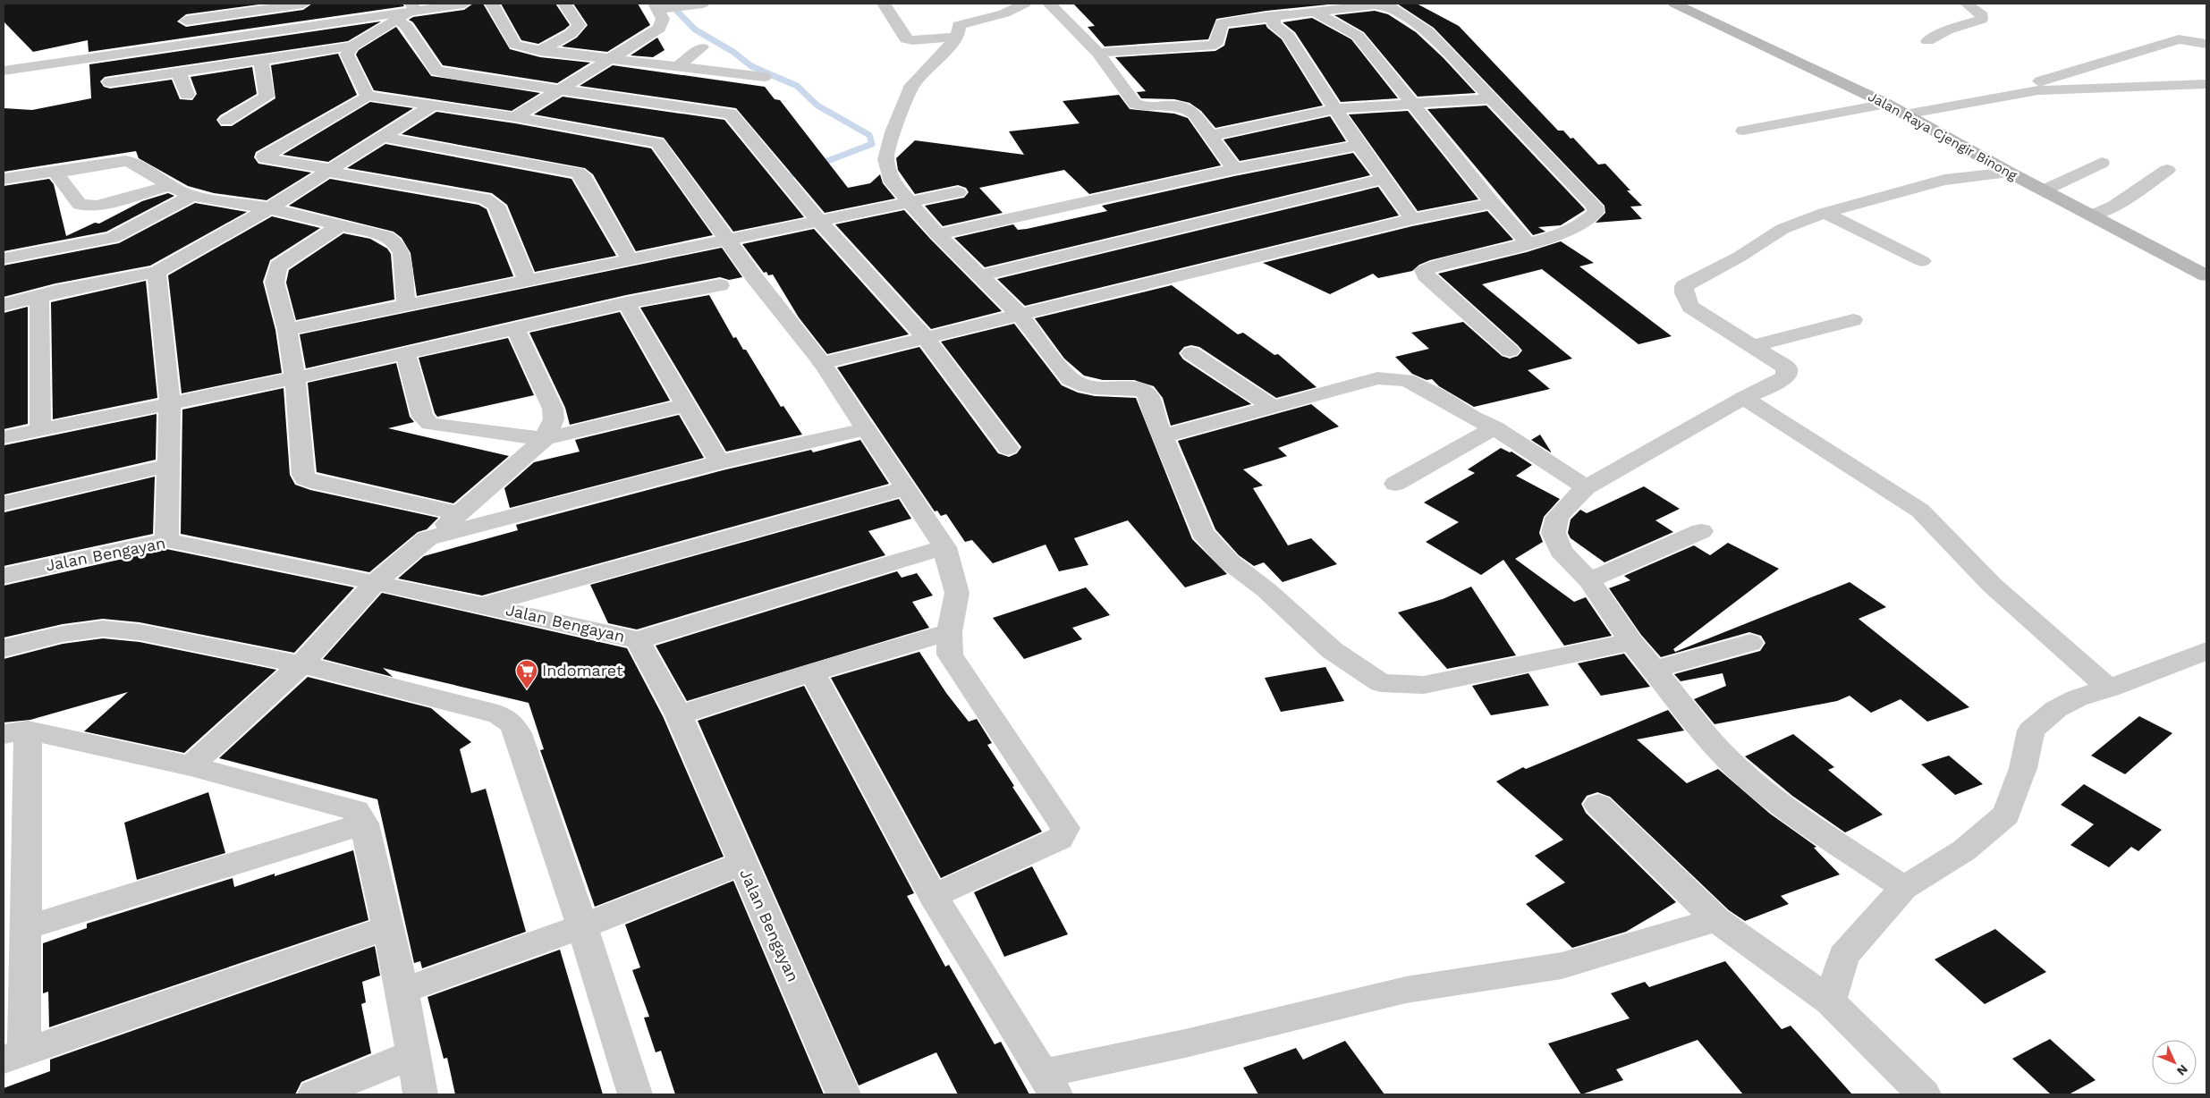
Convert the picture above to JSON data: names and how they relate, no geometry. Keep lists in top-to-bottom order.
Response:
{
  "streets": {
    "main road": ["Jalan Raya Cjengir Binong"],
    "street": ["Jalan Bengayan"]
  },
  "places": {
    "supermarket": ["Indomaret"]
  },
  "north": "bottom right"
}
